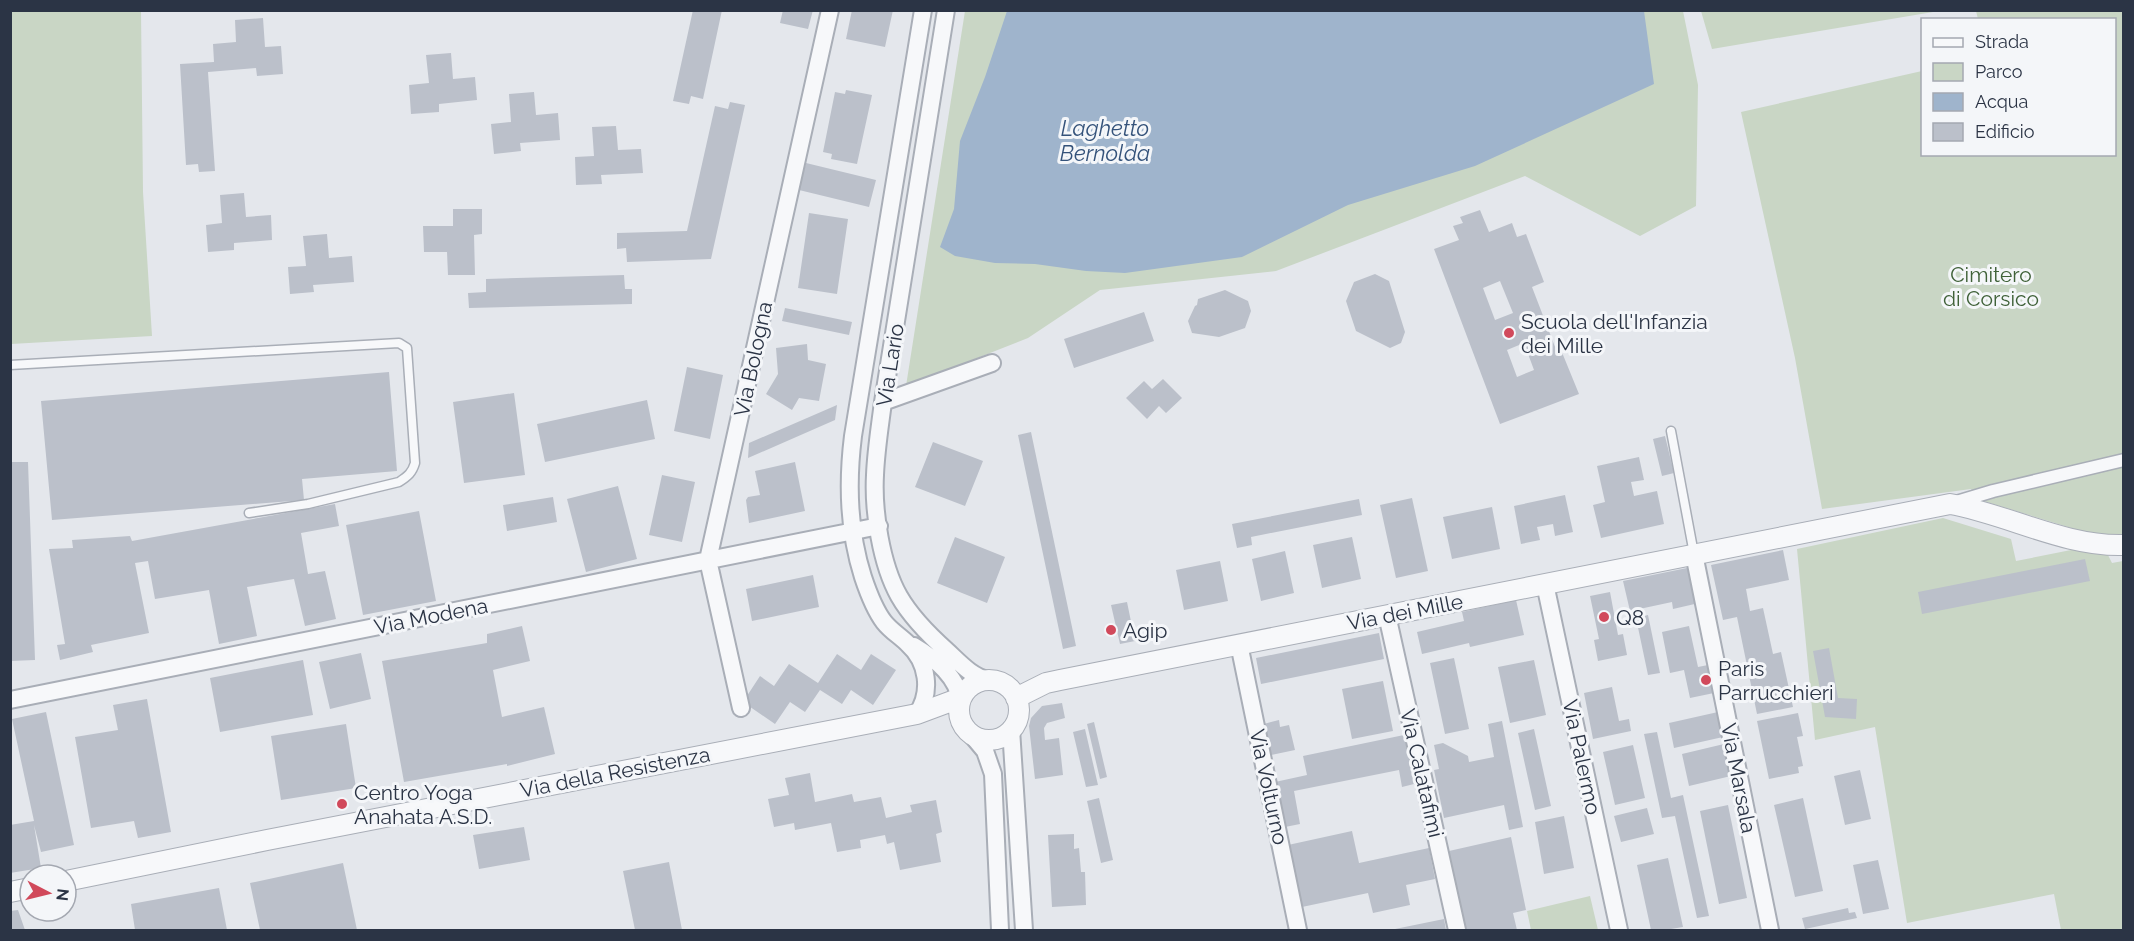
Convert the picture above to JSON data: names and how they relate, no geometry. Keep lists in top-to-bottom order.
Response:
{
  "streets": {
    "street": [
      "Via Bologna",
      "Via Lario",
      "Via dei Mille",
      "Via Modena",
      "Via Palermo",
      "Via della Resistenza",
      "Via Calatafimi",
      "Via Marsala",
      "Via Volturno"
    ]
  },
  "crossings": [
    ["Via Bologna", "Via Modena"],
    ["Via Lario", "Via dei Mille"],
    ["Via Lario", "Via Modena"],
    ["Via Lario", "Via della Resistenza"],
    ["Via dei Mille", "Via Palermo"],
    ["Via dei Mille", "Via della Resistenza"],
    ["Via dei Mille", "Via Calatafimi"],
    ["Via dei Mille", "Via Marsala"],
    ["Via dei Mille", "Via Volturno"]
  ],
  "water": ["Laghetto Bernolda"],
  "parks": ["Cimitero di Corsico"],
  "places": [
    "Scuola dell'Infanzia dei Mille",
    "Q8",
    "Agip",
    "Paris Parrucchieri",
    "Centro Yoga Anahata A.S.D."
  ],
  "legend": [
    "Strada",
    "Parco",
    "Acqua",
    "Edificio"
  ],
  "north": "right"
}
